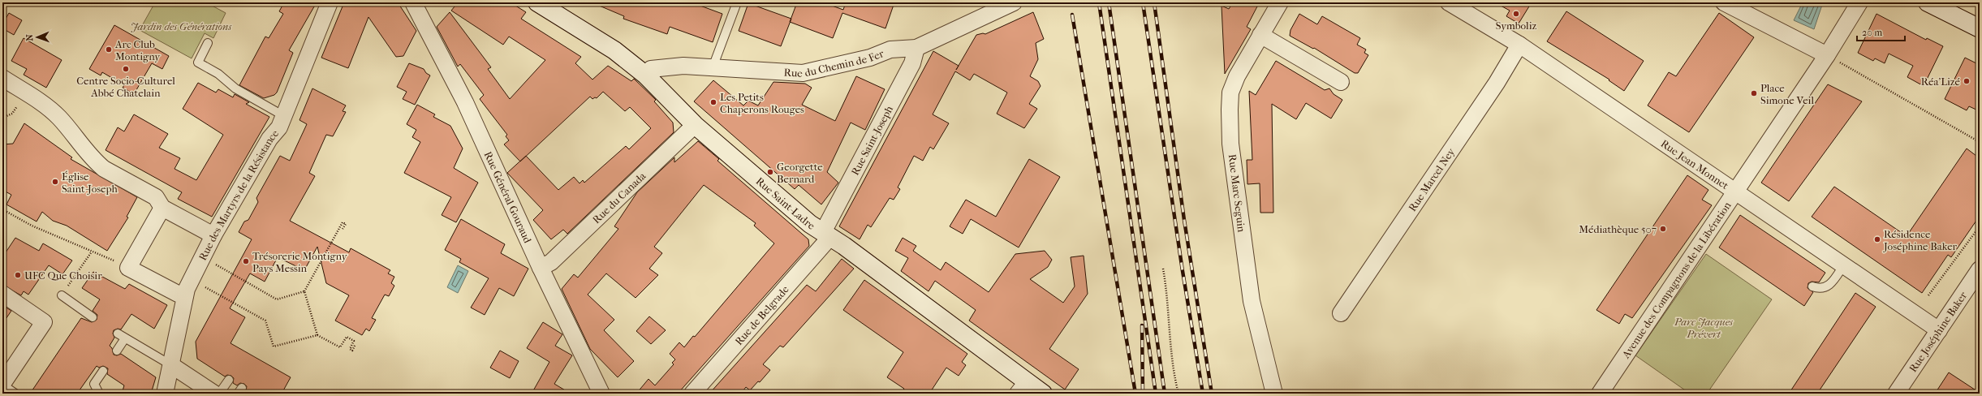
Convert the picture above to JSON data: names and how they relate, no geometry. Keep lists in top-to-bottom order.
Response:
{
  "streets": {
    "street": [
      "Rue du Chemin de Fer",
      "Rue Saint-Joseph",
      "Rue Jean Monnet",
      "Rue Marcel Ney",
      "Rue Marc Seguin",
      "Rue des Martyrs de la Résistance",
      "Rue Général Gouraud",
      "Rue du Canada",
      "Rue Saint-Ladre",
      "Avenue des Compagnons de la Libération",
      "Rue de Belgrade",
      "Rue Joséphine Baker"
    ]
  },
  "crossings": [
    ["Rue du Chemin de Fer", "Rue Saint-Joseph"],
    ["Rue du Chemin de Fer", "Rue Saint-Ladre"],
    ["Rue Saint-Joseph", "Rue Saint-Ladre"],
    ["Rue Saint-Joseph", "Rue de Belgrade"],
    ["Rue Jean Monnet", "Rue Marcel Ney"],
    ["Rue Jean Monnet", "Avenue des Compagnons de la Libération"],
    ["Rue Jean Monnet", "Rue Joséphine Baker"],
    ["Rue Général Gouraud", "Rue du Canada"],
    ["Rue du Canada", "Rue Saint-Ladre"],
    ["Rue Saint-Ladre", "Rue de Belgrade"]
  ],
  "parks": ["Jardin des Générations", "Parc Jacques Prévert"],
  "places": [
    "Symboliz",
    "Arc Club Montigny",
    "Centre Socio-Culturel Abbé Chatelain",
    "Réa'Lizé",
    "Place Simone Veil",
    "Les Petits Chaperons Rouges",
    "Georgette Bernard",
    "Église Saint-Joseph",
    "Médiathèque 507",
    "Résidence Joséphine Baker",
    "Trésorerie Montigny Pays Messin",
    "UFC Que Choisir"
  ],
  "scale_bar": "20 m",
  "north": "left"
}
